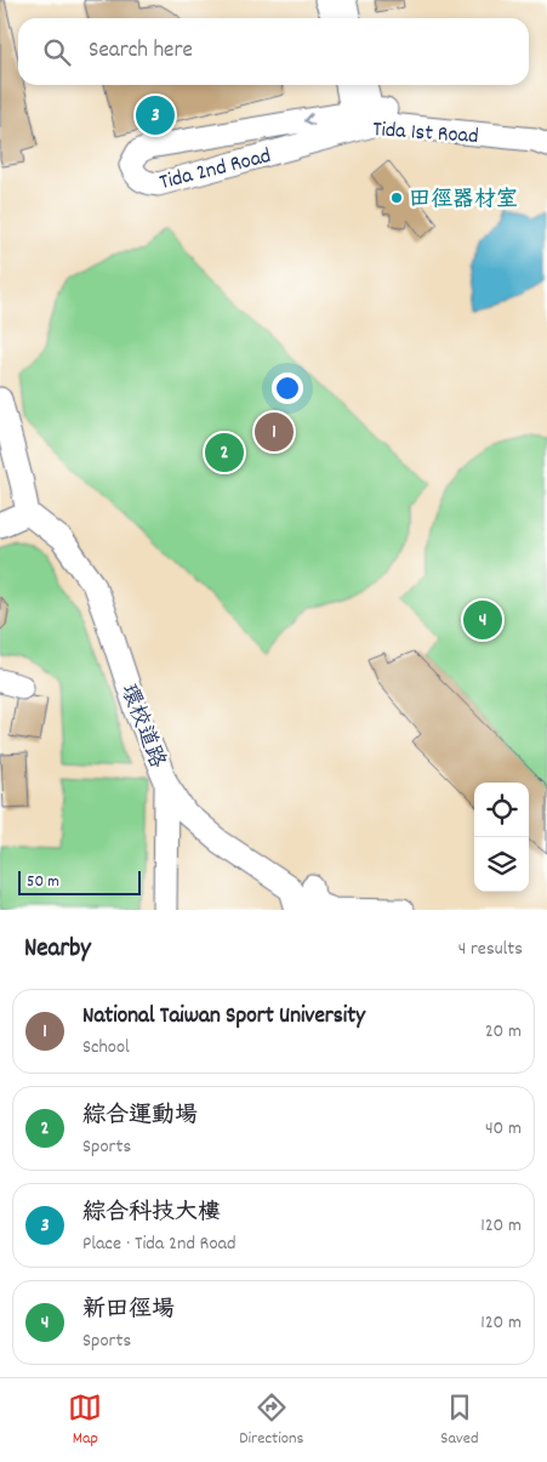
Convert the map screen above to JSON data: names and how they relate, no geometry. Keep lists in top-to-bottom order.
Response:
{
  "streets": {
    "street": ["Tida 1st Road", "Tida 2nd Road", "環校道路"]
  },
  "crossings": [
    ["Tida 1st Road", "Tida 2nd Road"]
  ],
  "places": ["田徑器材室"],
  "scale_bar": "50 m",
  "page": {
    "search": "Search here",
    "pins": [
      "3",
      "1",
      "2",
      "4"
    ],
    "scale": "50 m",
    "heading": ["Nearby", "4 results"],
    "list": [
      {
        "mark": "1",
        "name": "National Taiwan Sport University",
        "note": "School",
        "value": "20 m"
      },
      {
        "mark": "2",
        "name": "綜合運動場",
        "note": "Sports",
        "value": "40 m"
      },
      {
        "mark": "3",
        "name": "綜合科技大樓",
        "note": "Place · Tida 2nd Road",
        "value": "120 m"
      },
      {
        "mark": "4",
        "name": "新田徑場",
        "note": "Sports",
        "value": "120 m"
      }
    ],
    "nav": ["Map", "Directions", "Saved"]
  }
}
